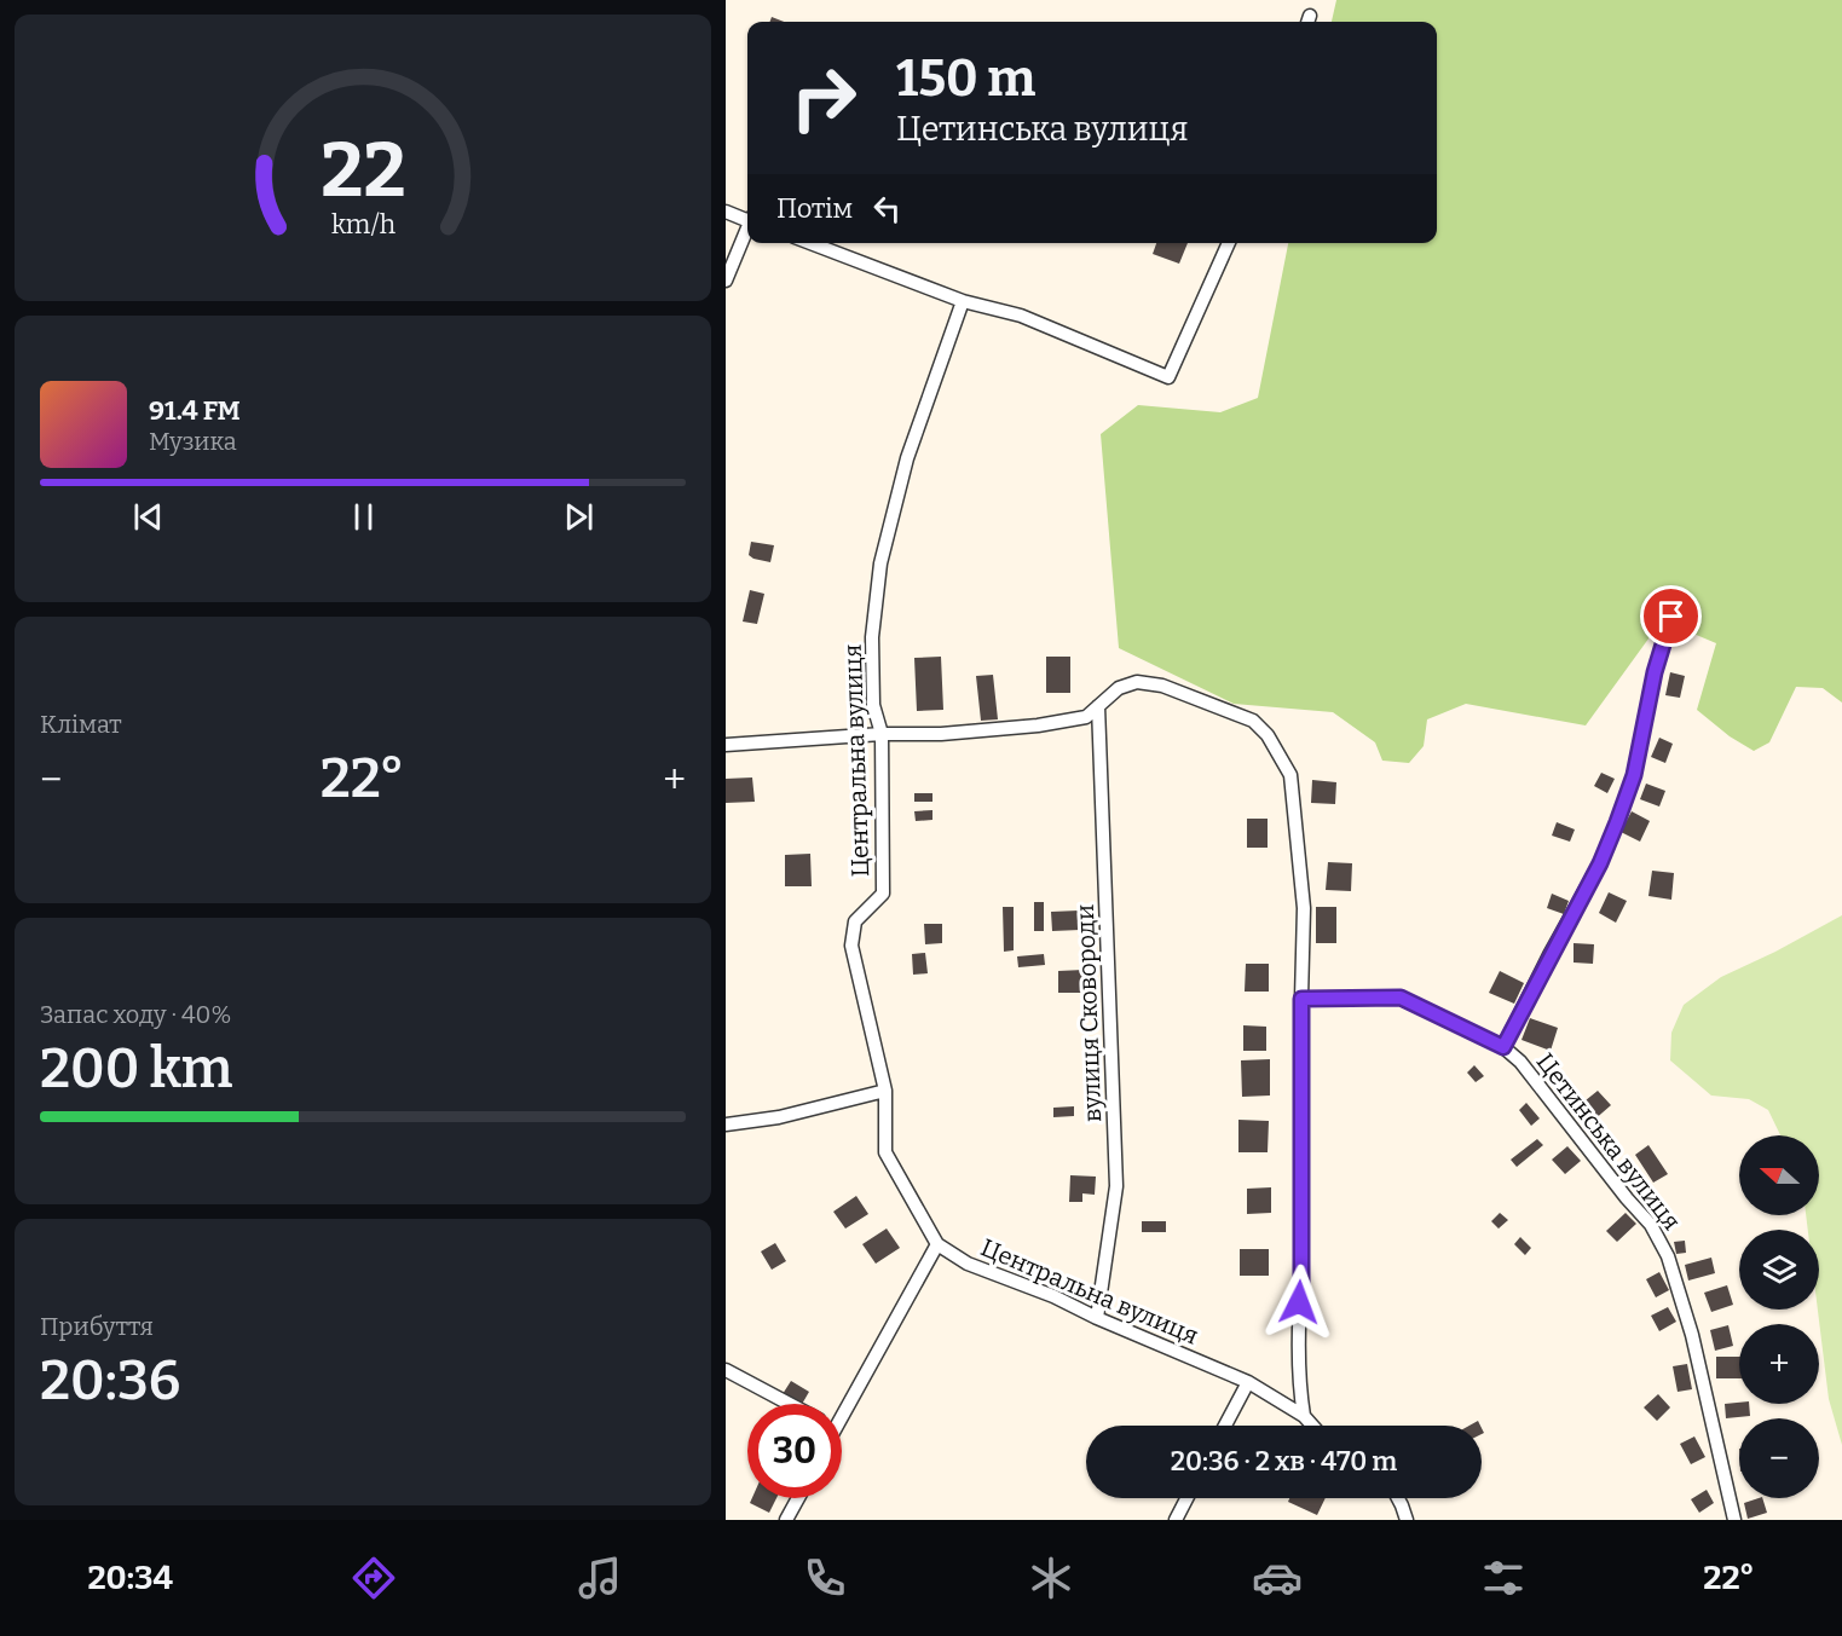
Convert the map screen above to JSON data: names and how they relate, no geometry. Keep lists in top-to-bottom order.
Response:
{
  "streets": {
    "street": ["Центральна вулиця", "вулиця Сковороди", "Цетинська вулиця"]
  },
  "crossings": [
    ["Центральна вулиця", "вулиця Сковороди"]
  ],
  "north": "left",
  "page": {
    "turn": ["150 m", "Цетинська вулиця"],
    "then": "Потім",
    "song": ["91.4 FM", "Музика"],
    "tile": [
      "Клімат",
      ["Запас ходу · 40%", "200 km"],
      ["Прибуття", "20:36"]
    ],
    "heat": ["−", "22°", "+"],
    "map_buttons": ["+", "−"],
    "limit": "30",
    "trip": "20:36 · 2 хв · 470 m",
    "tabs": ["20:34", "22°"],
    "gauge": ["22", "km/h"]
  }
}
